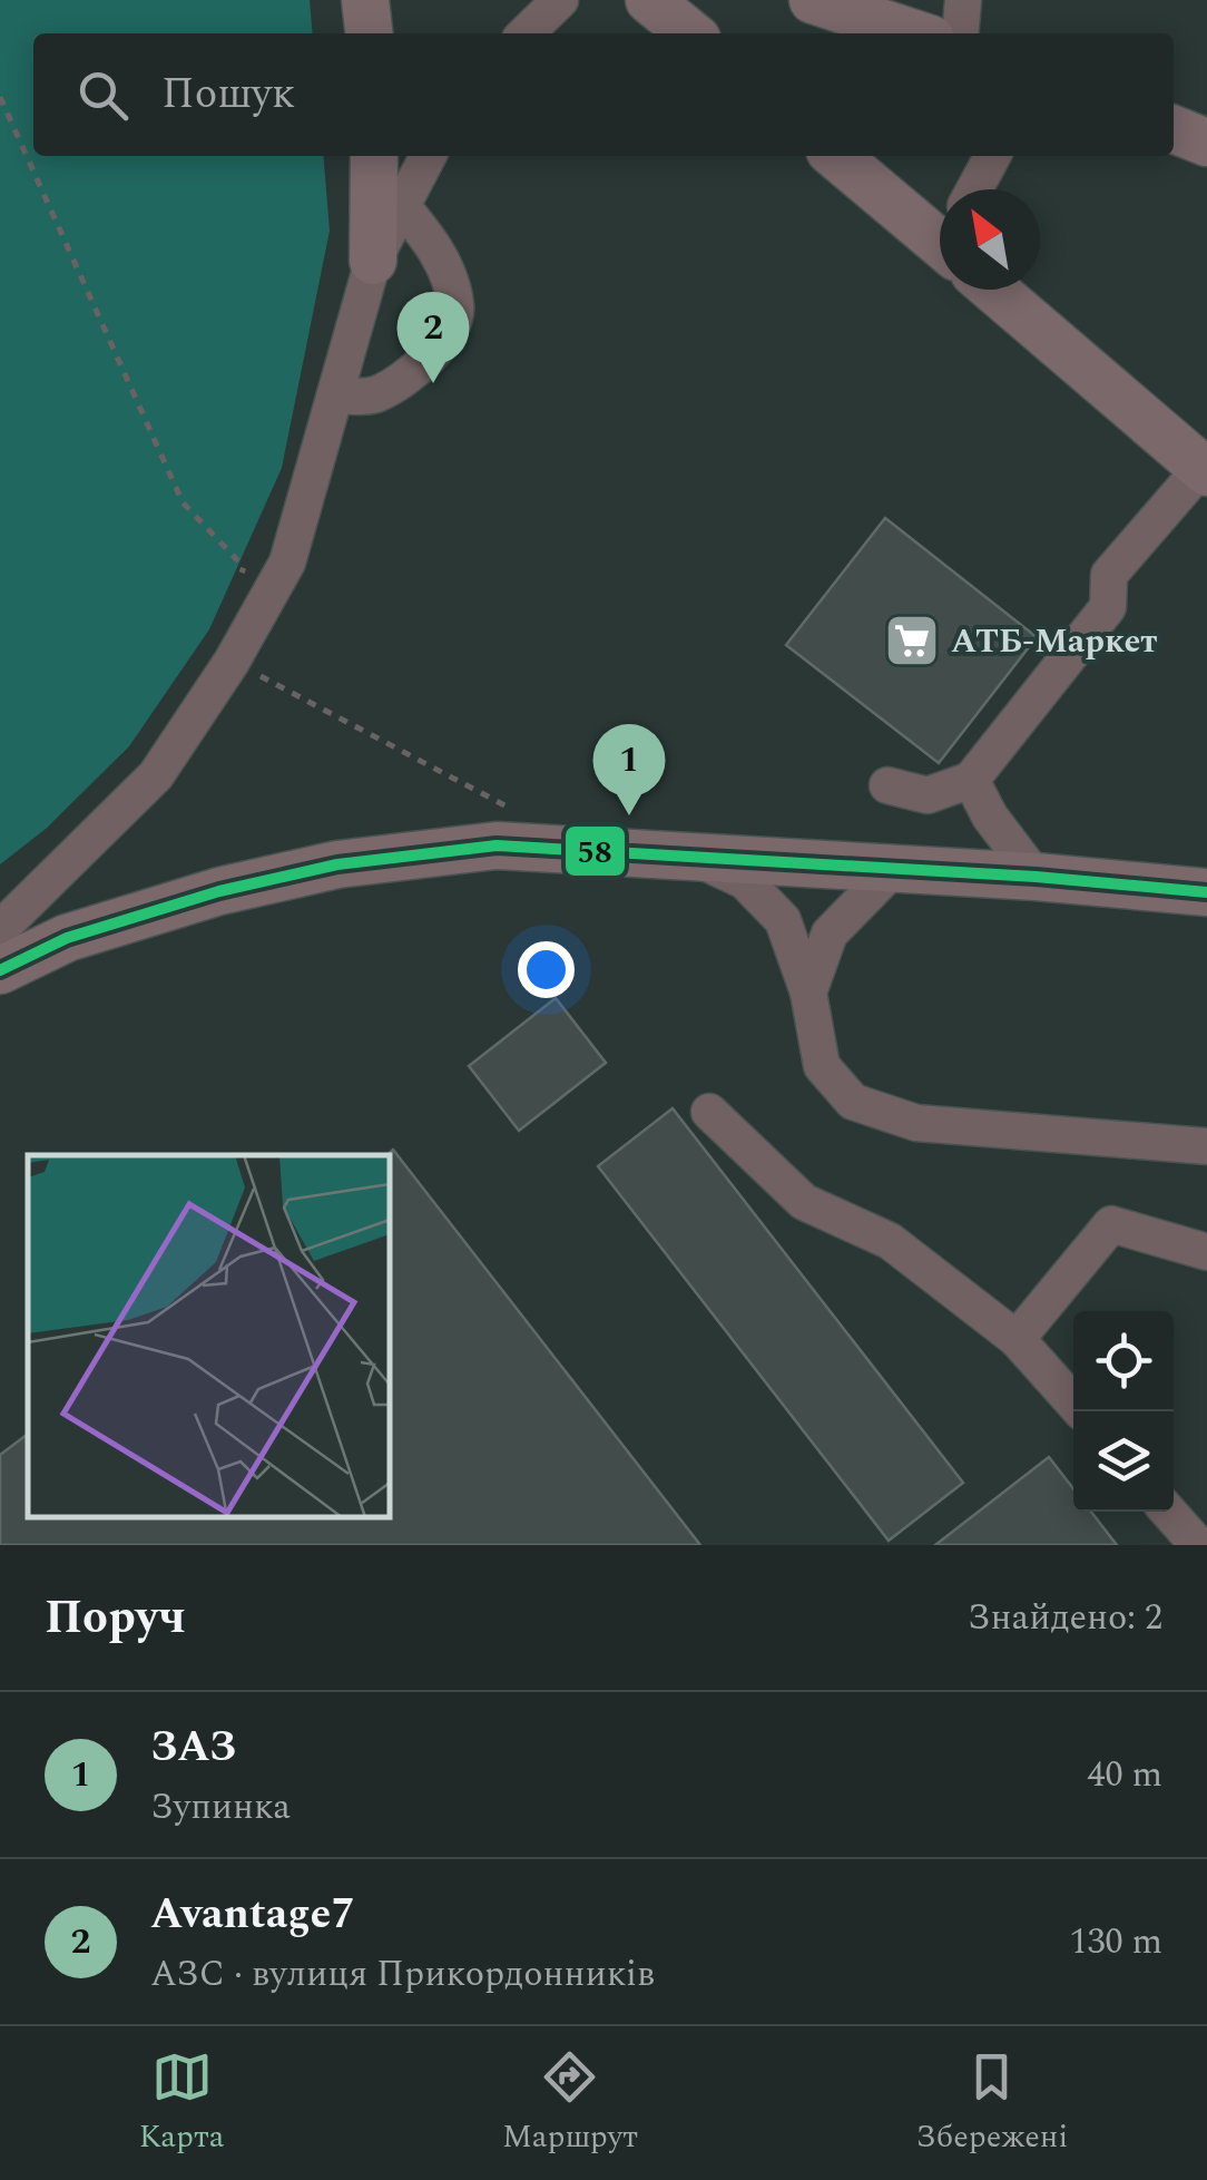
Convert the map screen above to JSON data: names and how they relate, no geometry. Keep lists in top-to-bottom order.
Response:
{
  "places": {
    "supermarket": ["АТБ-Маркет"]
  },
  "lines": ["transit line 58"],
  "north": "top left",
  "page": {
    "search": "Пошук",
    "pins": ["2", "1"],
    "heading": ["Поруч", "Знайдено: 2"],
    "list": [
      {
        "mark": "1",
        "name": "ЗАЗ",
        "note": "Зупинка",
        "value": "40 m"
      },
      {
        "mark": "2",
        "name": "Avantage7",
        "note": "АЗС · вулиця Прикордонників",
        "value": "130 m"
      }
    ],
    "nav": ["Карта", "Маршрут", "Збережені"]
  }
}
